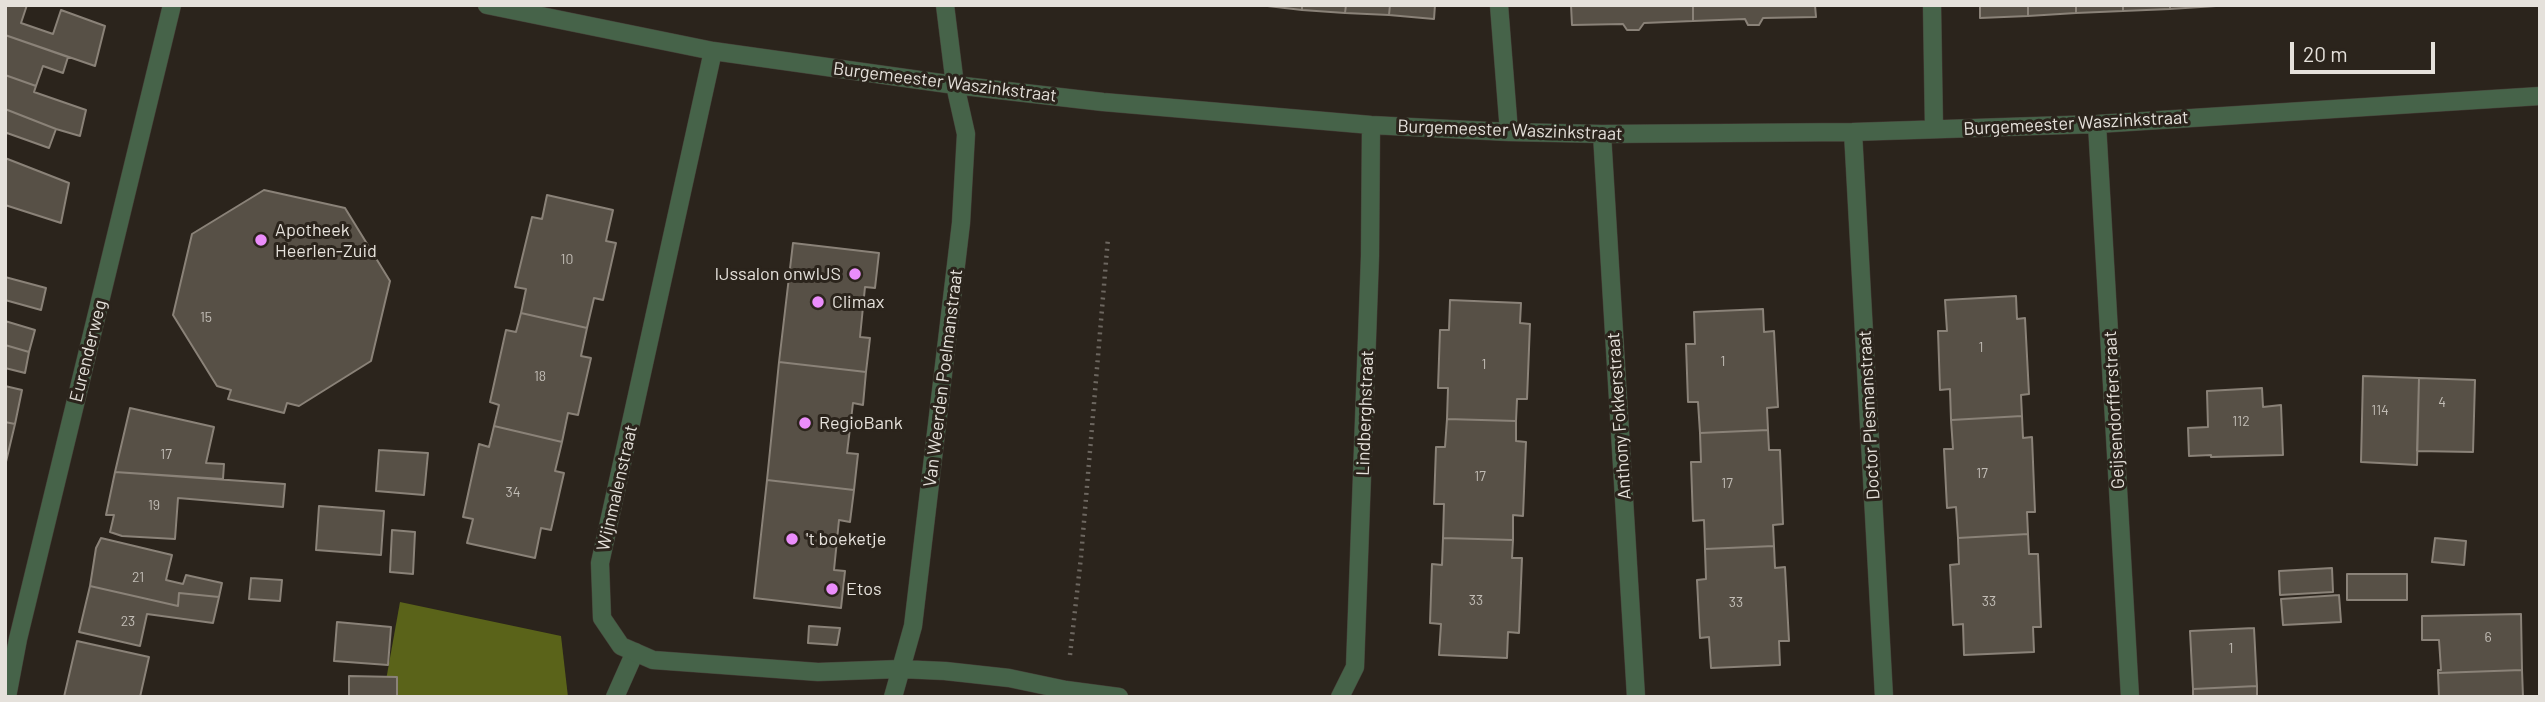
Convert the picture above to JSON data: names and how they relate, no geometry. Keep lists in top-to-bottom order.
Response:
{
  "streets": {
    "street": [
      "Burgemeester Waszinkstraat",
      "Eurenderweg",
      "Van Weerden Poelmanstraat",
      "Geijsendorfferstraat",
      "Lindberghstraat",
      "Doctor Plesmanstraat",
      "Anthony Fokkerstraat",
      "Wijnmalenstraat"
    ]
  },
  "crossings": [
    ["Burgemeester Waszinkstraat", "Van Weerden Poelmanstraat"],
    ["Burgemeester Waszinkstraat", "Geijsendorfferstraat"],
    ["Burgemeester Waszinkstraat", "Lindberghstraat"],
    ["Burgemeester Waszinkstraat", "Doctor Plesmanstraat"],
    ["Burgemeester Waszinkstraat", "Anthony Fokkerstraat"],
    ["Burgemeester Waszinkstraat", "Wijnmalenstraat"],
    ["Van Weerden Poelmanstraat", "Wijnmalenstraat"]
  ],
  "places": [
    "Apotheek Heerlen-Zuid",
    "IJssalon onwIJS",
    "Climax",
    "RegioBank",
    "'t boeketje",
    "Etos"
  ],
  "house_numbers": [
    "10",
    "15",
    "1",
    "1",
    "1",
    "18",
    "4",
    "114",
    "112",
    "17",
    "17",
    "17",
    "17",
    "34",
    "19",
    "21",
    "33",
    "33",
    "33",
    "23",
    "6",
    "1"
  ],
  "scale_bar": "20 m"
}
